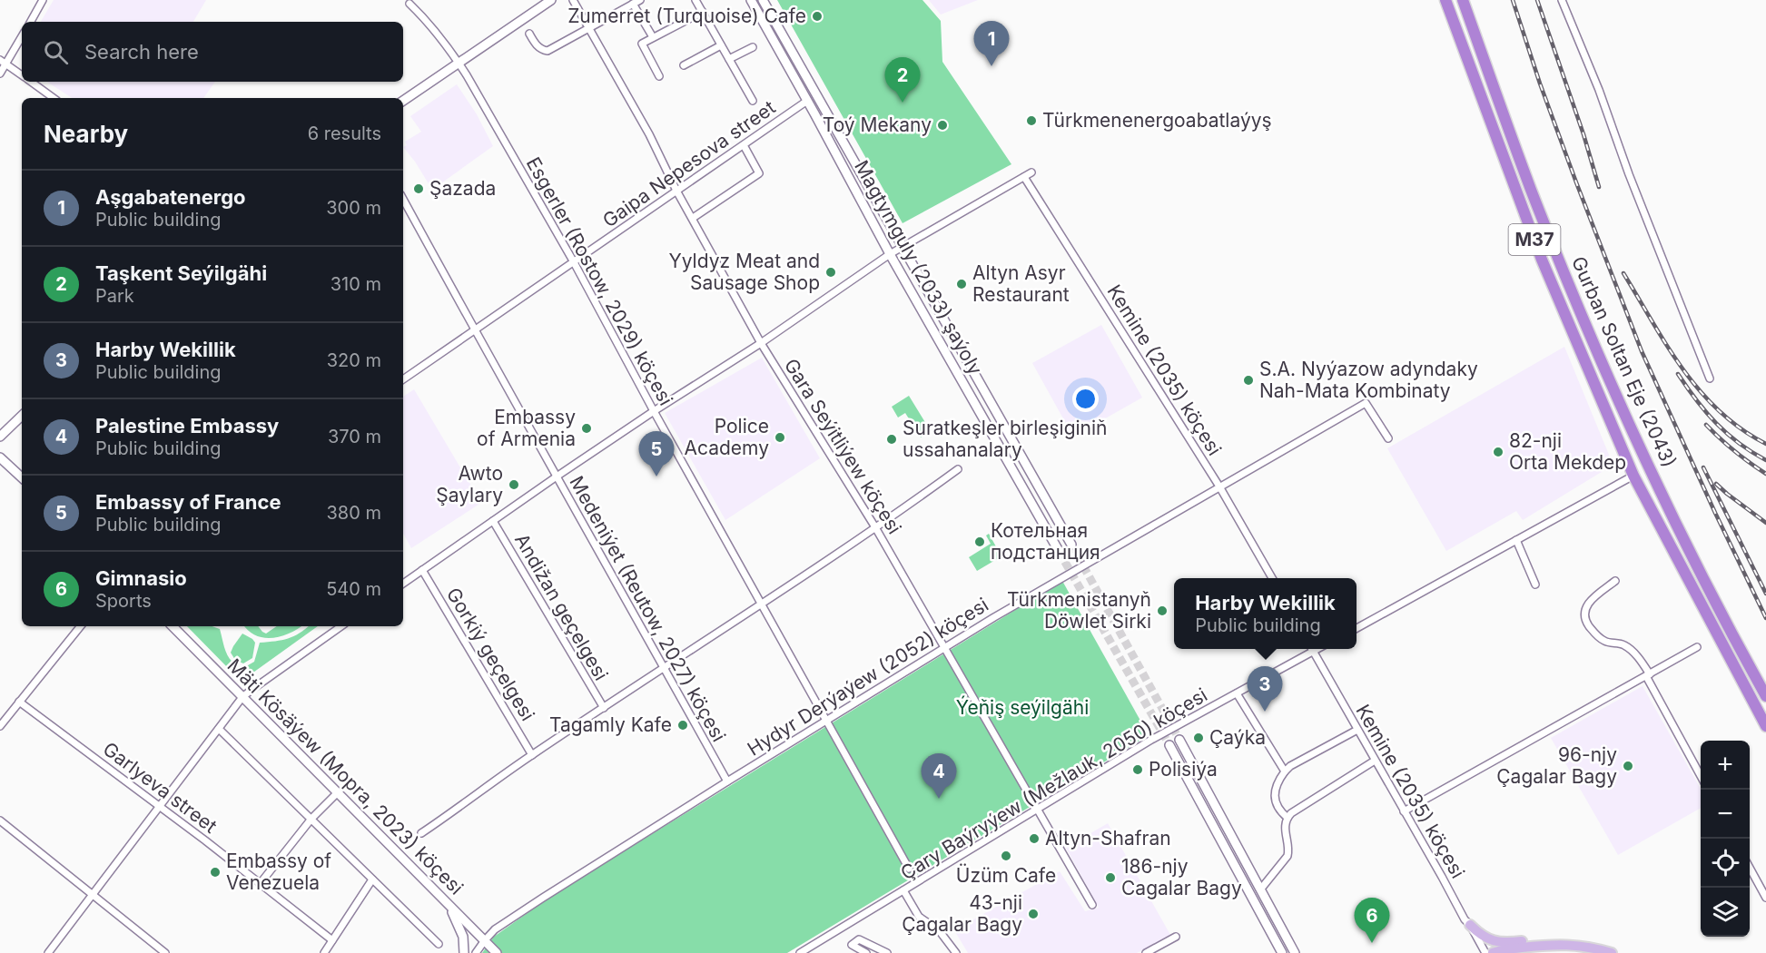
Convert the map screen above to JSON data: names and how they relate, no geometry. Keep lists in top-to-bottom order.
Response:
{
  "streets": {
    "highway": ["M37", "Gurban Soltan Eje (2043)"],
    "main road": ["Magtymguly (2033) şaýoly", "Mäti Kösäýew (Mopra, 2023) köçesi"],
    "street": [
      "Gaipa Nepesova street",
      "Esgerler (Rostow, 2029) köçesi",
      "Kemine (2035) köçesi",
      "Gara Seýitliýew köçesi",
      "Andižan geçelgesi",
      "Medeniýet (Reutow, 2027) köçesi",
      "Gorkiý geçelgesi",
      "Hydyr Derýaýew (2052) köçesi",
      "Çary Baýryýew (Mežlauk, 2050) köçesi",
      "Garlyeva street"
    ]
  },
  "crossings": [
    ["Gaipa Nepesova street", "Magtymguly (2033) şaýoly"],
    ["Gaipa Nepesova street", "Esgerler (Rostow, 2029) köçesi"],
    ["Gaipa Nepesova street", "Gara Seýitliýew köçesi"],
    ["Gaipa Nepesova street", "Medeniýet (Reutow, 2027) köçesi"],
    ["Esgerler (Rostow, 2029) köçesi", "Hydyr Derýaýew (2052) köçesi"],
    ["Kemine (2035) köçesi", "Hydyr Derýaýew (2052) köçesi"],
    ["Kemine (2035) köçesi", "Çary Baýryýew (Mežlauk, 2050) köçesi"],
    ["Gara Seýitliýew köçesi", "Hydyr Derýaýew (2052) köçesi"],
    ["Gara Seýitliýew köçesi", "Çary Baýryýew (Mežlauk, 2050) köçesi"],
    ["Medeniýet (Reutow, 2027) köçesi", "Hydyr Derýaýew (2052) köçesi"],
    ["Hydyr Derýaýew (2052) köçesi", "Mäti Kösäýew (Mopra, 2023) köçesi"]
  ],
  "parks": ["Ýeňiş seýilgähi"],
  "places": [
    "Zumerret (Turquoise) Cafe",
    "Türkmenenergoabatlaýyş",
    "Toý Mekany",
    "Şazada",
    "Yyldyz Meat and Sausage Shop",
    "Altyn Asyr Restaurant",
    "S.A. Nyýazow adyndaky Nah-Mata Kombinaty",
    "Embassy of Armenia",
    "Police Academy",
    "Suratkeşler birleşiginiň ussahanalary",
    "82-nji Orta Mekdep",
    "Awto Şaylary",
    "Котельная подстанция",
    "Türkmenistanyň Döwlet Sirki",
    "Tagamly Kafe",
    "Çaýka",
    "96-njy Çagalar Bagy",
    "Polisiýa",
    "Altyn-Shafran",
    "Üzüm Cafe",
    "Embassy of Venezuela",
    "186-njy Cagalar Bagy",
    "43-nji Çagalar Bagy"
  ],
  "page": {
    "pins": [
      "1",
      "2",
      "5",
      "3",
      "4",
      "6"
    ],
    "search": "Search here",
    "heading": ["Nearby", "6 results"],
    "list": [
      {
        "mark": "1",
        "name": "Aşgabatenergo",
        "note": "Public building",
        "value": "300 m"
      },
      {
        "mark": "2",
        "name": "Taşkent Seýilgähi",
        "note": "Park",
        "value": "310 m"
      },
      {
        "mark": "3",
        "name": "Harby Wekillik",
        "note": "Public building",
        "value": "320 m"
      },
      {
        "mark": "4",
        "name": "Palestine Embassy",
        "note": "Public building",
        "value": "370 m"
      },
      {
        "mark": "5",
        "name": "Embassy of France",
        "note": "Public building",
        "value": "380 m"
      },
      {
        "mark": "6",
        "name": "Gimnasio",
        "note": "Sports",
        "value": "540 m"
      }
    ],
    "popup": ["Harby Wekillik", "Public building"],
    "map_buttons": ["+", "−"]
  }
}
